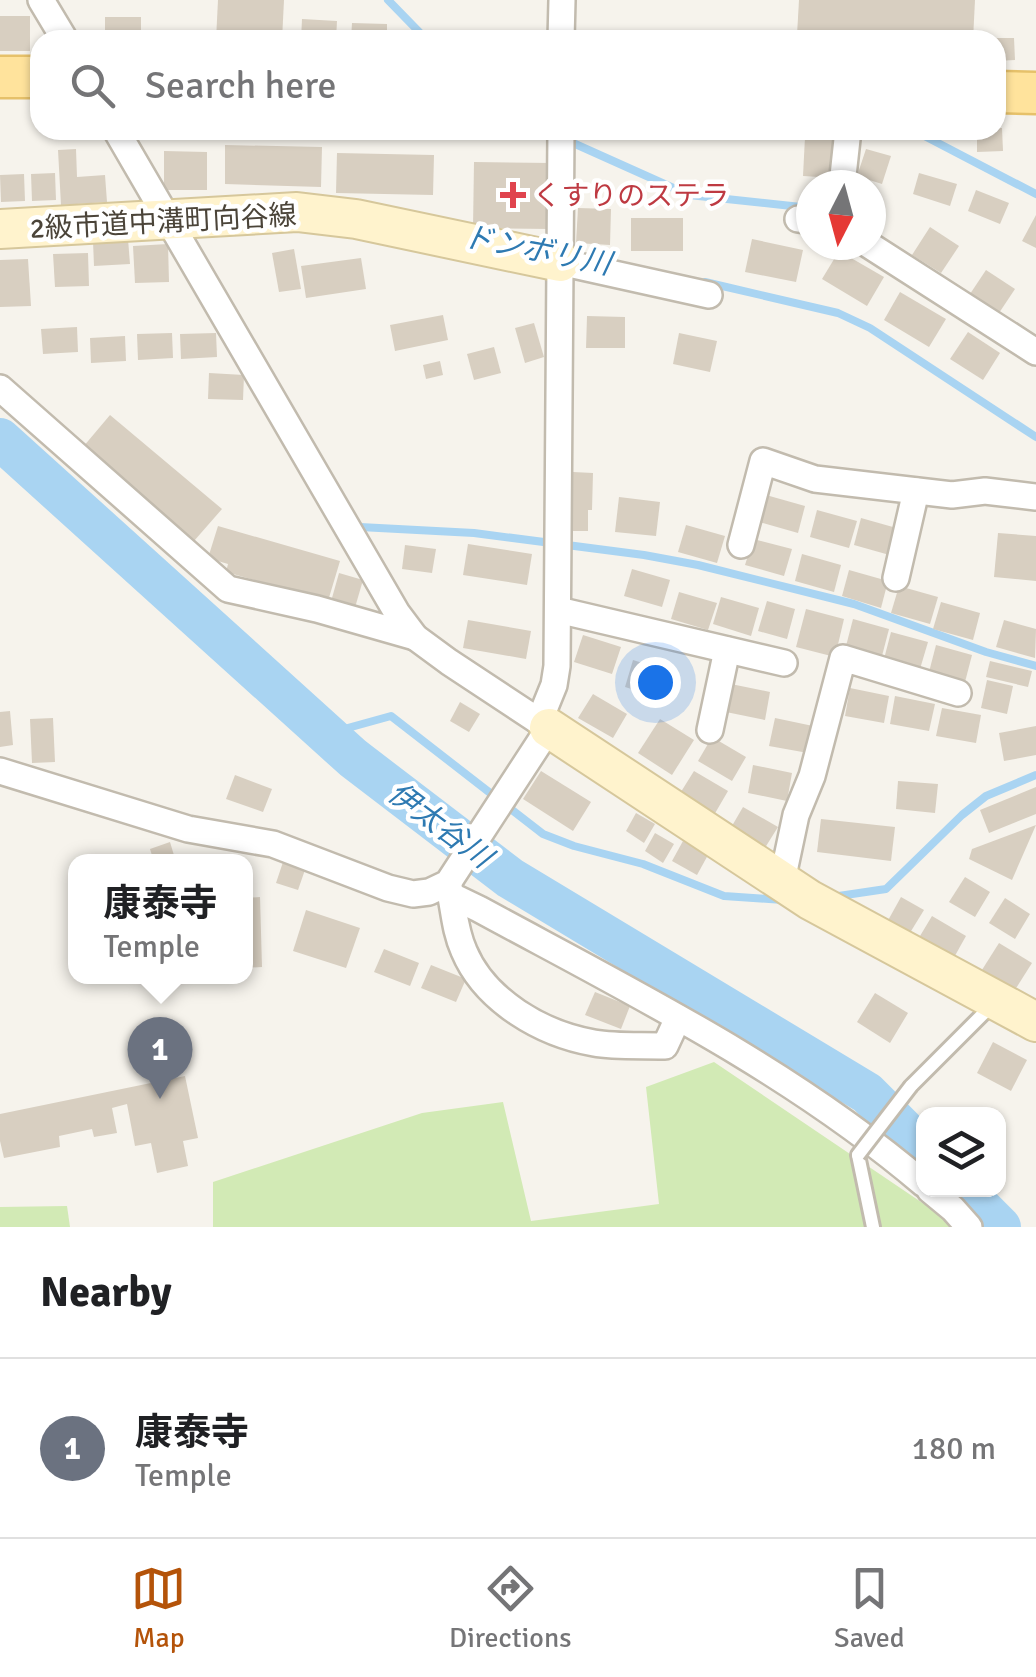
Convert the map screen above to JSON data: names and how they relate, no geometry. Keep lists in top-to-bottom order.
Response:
{
  "streets": {
    "street": ["2級市道中溝町向谷線"]
  },
  "water": ["ドンボリ川", "伊太谷川"],
  "places": {
    "health": ["くすりのステラ"]
  },
  "north": "bottom",
  "page": {
    "search": "Search here",
    "popup": ["康泰寺", "Temple"],
    "pins": "1",
    "heading": "Nearby",
    "list": [
      {
        "mark": "1",
        "name": "康泰寺",
        "note": "Temple",
        "value": "180 m"
      }
    ],
    "nav": ["Map", "Directions", "Saved"]
  }
}
